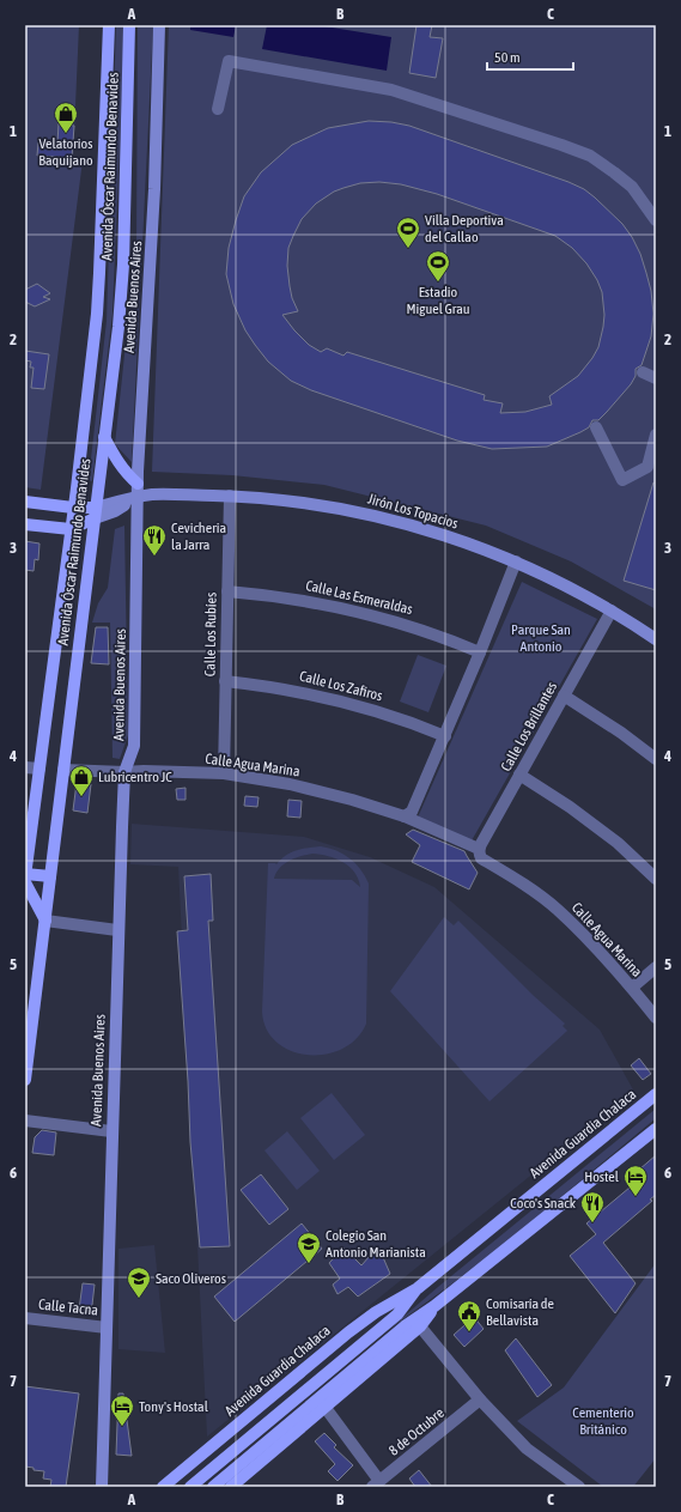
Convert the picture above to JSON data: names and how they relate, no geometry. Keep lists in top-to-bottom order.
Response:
{
  "streets": {
    "main road": [
      "Avenida Óscar Raimundo Benavides",
      "Avenida Buenos Aires",
      "Jirón Los Topacios",
      "Avenida Guardia Chalaca"
    ],
    "street": [
      "Calle Las Esmeraldas",
      "Calle Los Rubíes",
      "Calle Los Zafiros",
      "Calle Los Brillantes",
      "Calle Agua Marina",
      "Calle Tacna",
      "8 de Octubre"
    ]
  },
  "crossings": [
    ["Avenida Óscar Raimundo Benavides", "Jirón Los Topacios"],
    ["Avenida Óscar Raimundo Benavides", "Calle Agua Marina"],
    ["Avenida Buenos Aires", "Jirón Los Topacios"],
    ["Avenida Buenos Aires", "Calle Agua Marina"],
    ["Avenida Buenos Aires", "Calle Tacna"],
    ["Jirón Los Topacios", "Calle Los Rubíes"],
    ["Jirón Los Topacios", "Calle Los Brillantes"],
    ["Calle Las Esmeraldas", "Calle Los Rubíes"],
    ["Calle Los Rubíes", "Calle Los Zafiros"],
    ["Calle Los Rubíes", "Calle Agua Marina"],
    ["Calle Los Brillantes", "Calle Agua Marina"]
  ],
  "parks": ["Parque San Antonio", "Cementerio Británico"],
  "places": {
    "shop": ["Velatorios Baquijano", "Lubricentro JC"],
    "sports": ["Villa Deportiva del Callao", "Estadio Miguel Grau"],
    "restaurant": ["Cevicheria la Jarra", "Coco's Snack"],
    "hotel": ["Hostel", "Tony's Hostal"],
    "school or university": ["Colegio San Antonio Marianista", "Saco Oliveros"],
    "public building": ["Comisaría de Bellavista"]
  },
  "scale_bar": "50 m",
  "grid": {
    "columns": ["A", "B", "C"],
    "rows": [
      "1",
      "2",
      "3",
      "4",
      "5",
      "6",
      "7"
    ]
  }
}
